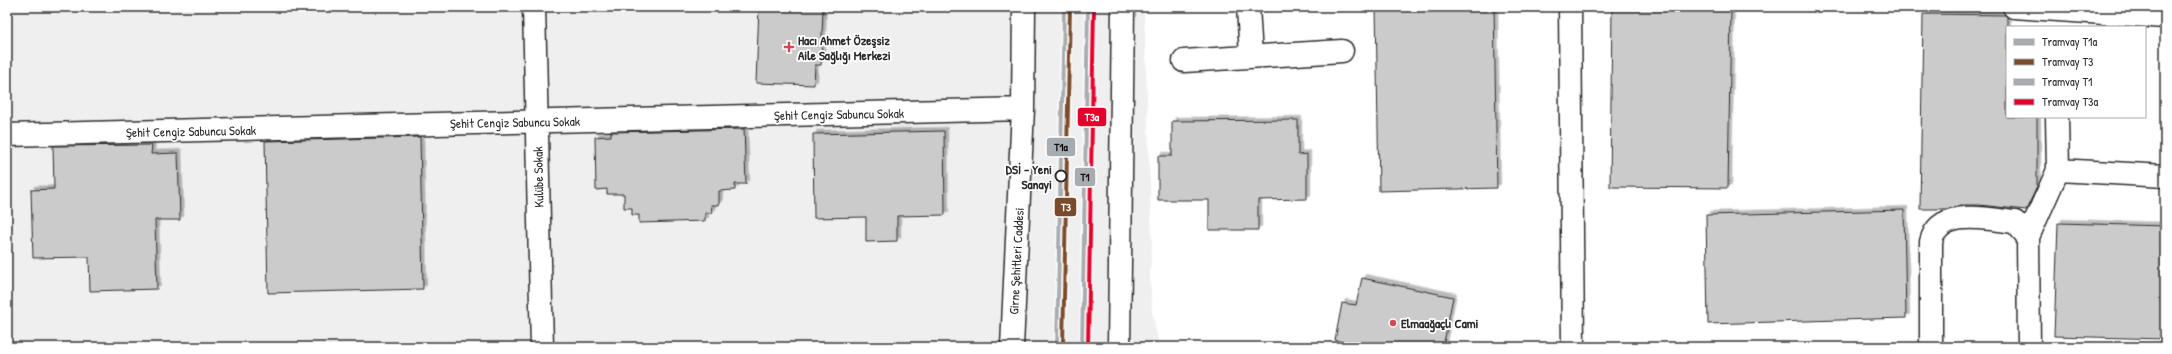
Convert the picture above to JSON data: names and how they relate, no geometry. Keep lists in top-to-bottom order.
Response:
{
  "streets": {
    "street": ["Şehit Cengiz Sabuncu Sokak", "Kulübe Sokak", "Girne Şehitleri Caddesi"]
  },
  "crossings": [
    ["Şehit Cengiz Sabuncu Sokak", "Kulübe Sokak"],
    ["Şehit Cengiz Sabuncu Sokak", "Girne Şehitleri Caddesi"]
  ],
  "places": {
    "health": ["Hacı Ahmet Özeşsiz Aile Sağlığı Merkezi"],
    "other": ["DSİ - Yeni Sanayi", "Elmaağaçlı Cami"]
  },
  "lines": [
    "tram line T1a",
    "tram line T3",
    "tram line T1",
    "tram line T3a"
  ],
  "legend": [
    "Tramvay T1a",
    "Tramvay T3",
    "Tramvay T1",
    "Tramvay T3a"
  ]
}
